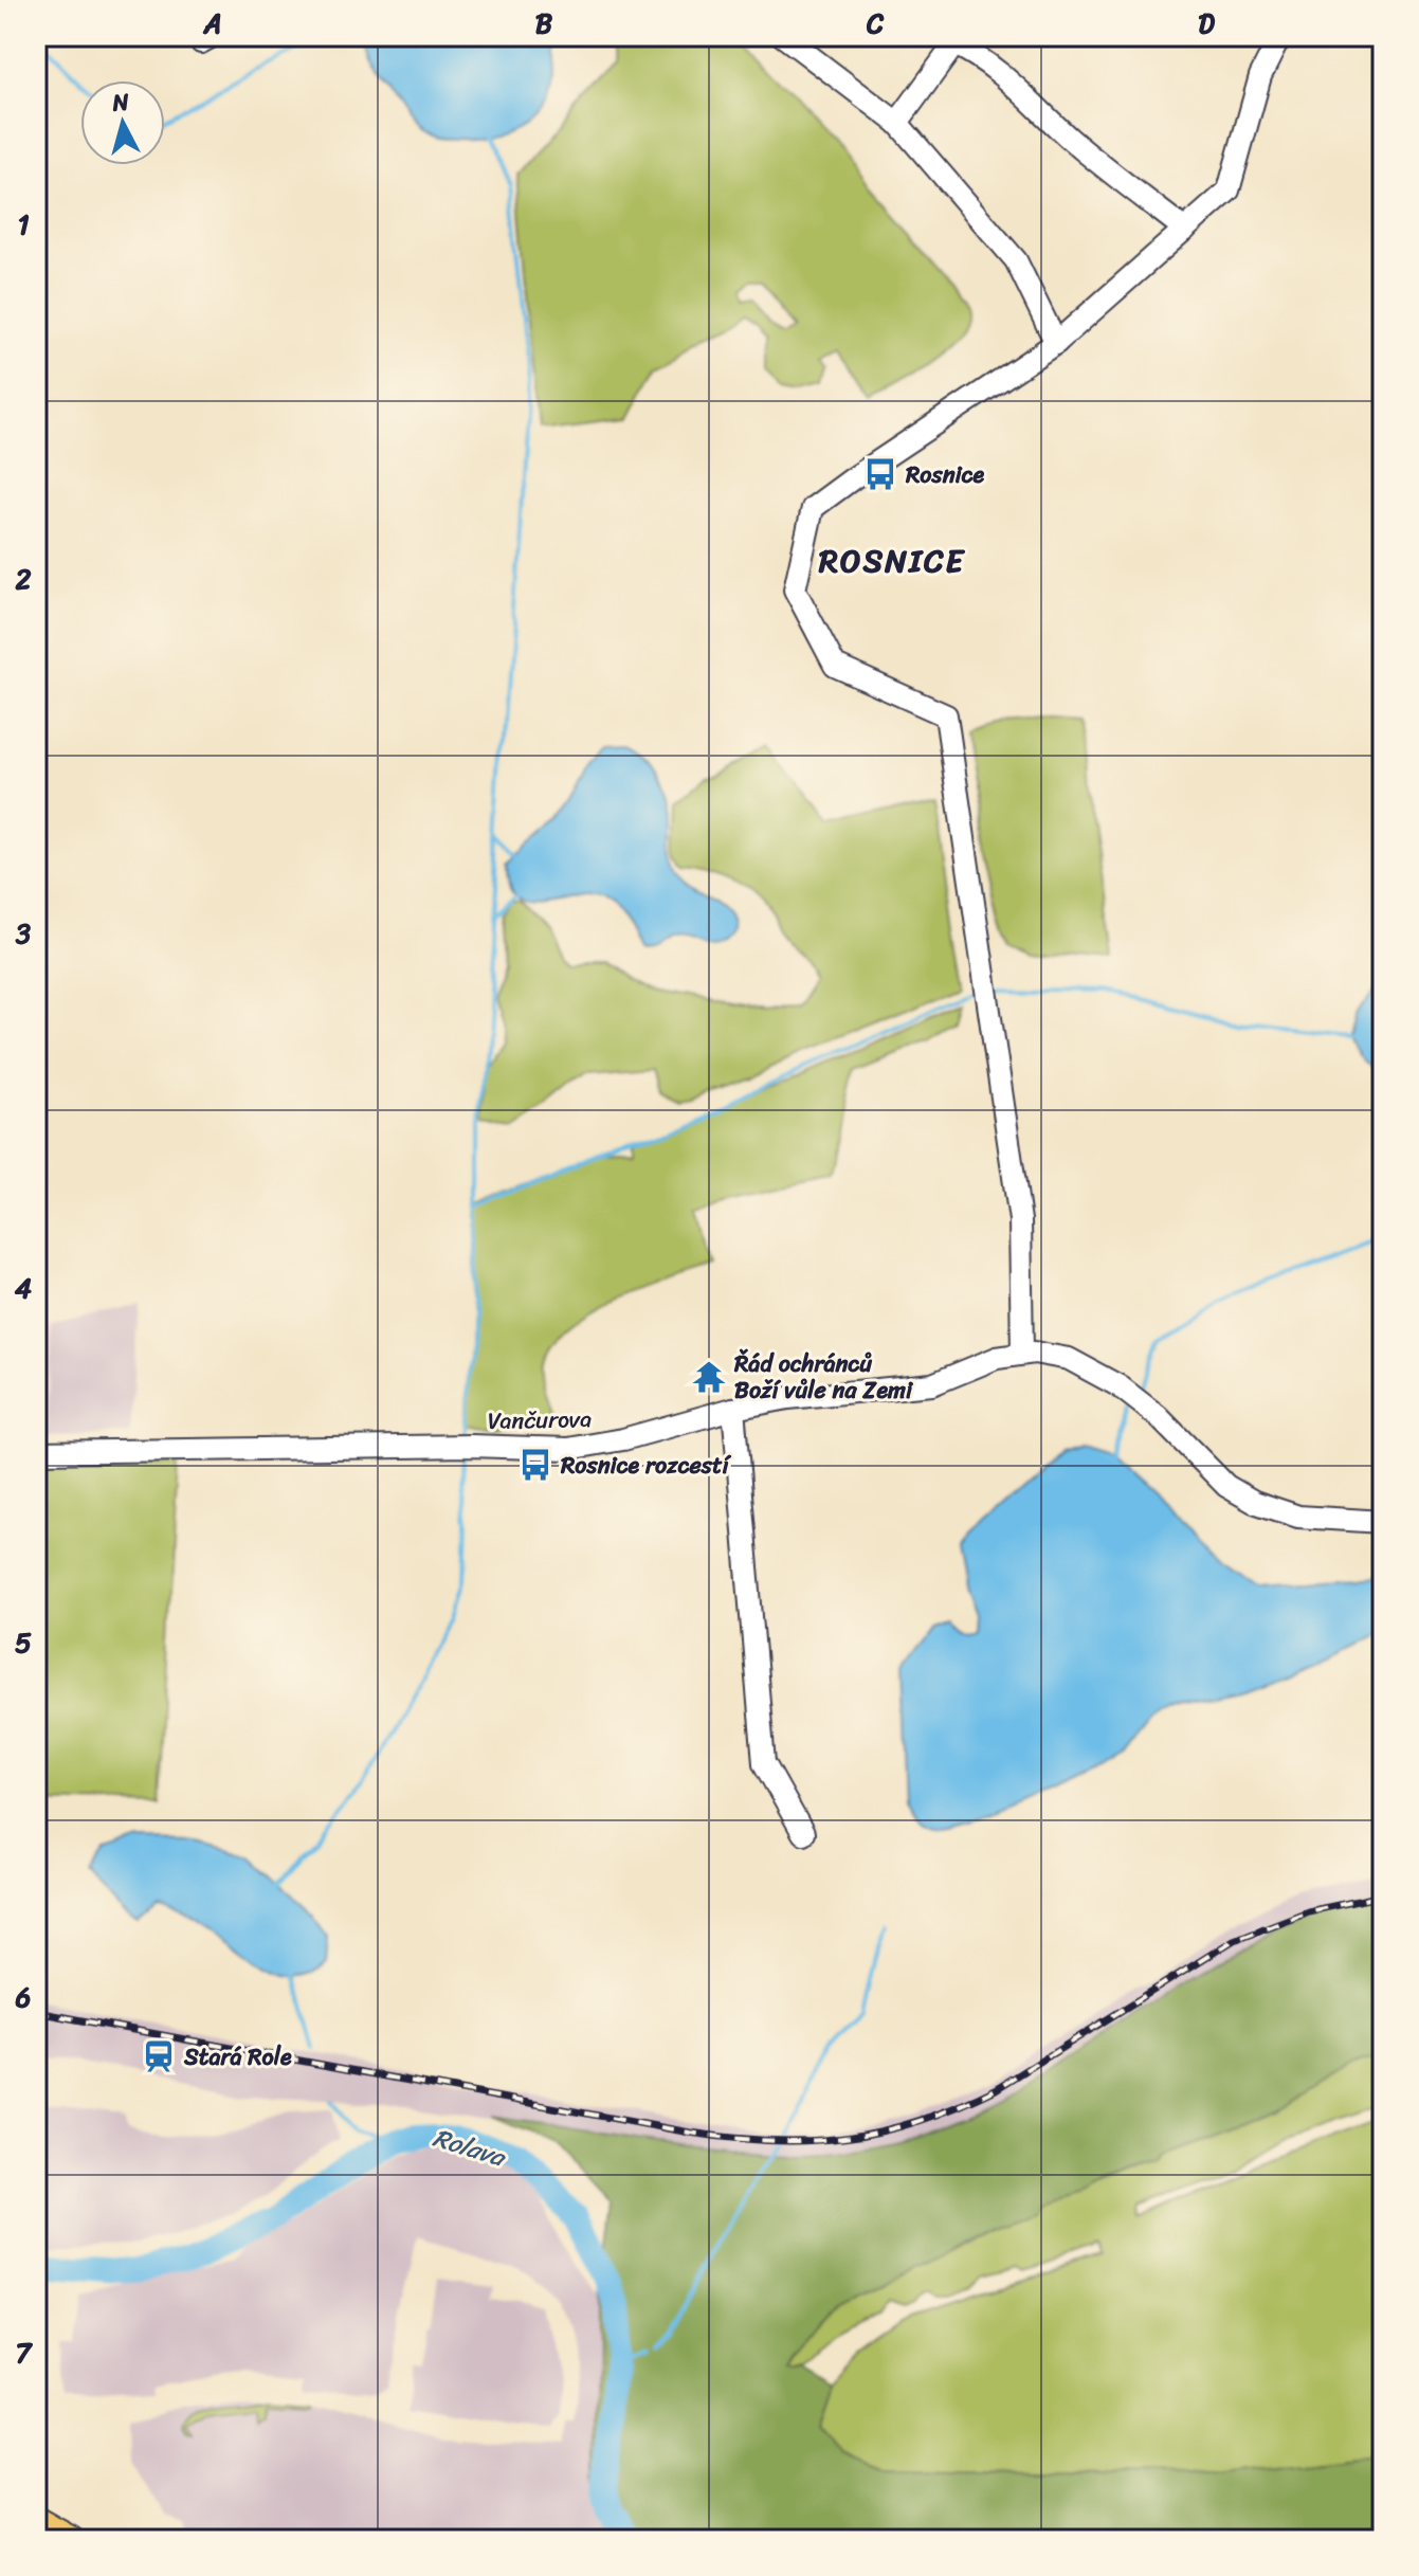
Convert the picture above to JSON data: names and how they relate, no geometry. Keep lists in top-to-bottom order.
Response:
{
  "streets": {
    "street": ["Vančurova"]
  },
  "districts": ["ROSNICE"],
  "water": ["Rolava"],
  "places": {
    "bus stop": ["Rosnice", "Rosnice rozcestí"],
    "temple": ["Řád ochránců Boží vůle na Zemi"],
    "station": ["Stará Role"]
  },
  "north": "top",
  "grid": {
    "columns": [
      "A",
      "B",
      "C",
      "D"
    ],
    "rows": [
      "1",
      "2",
      "3",
      "4",
      "5",
      "6",
      "7"
    ]
  }
}
